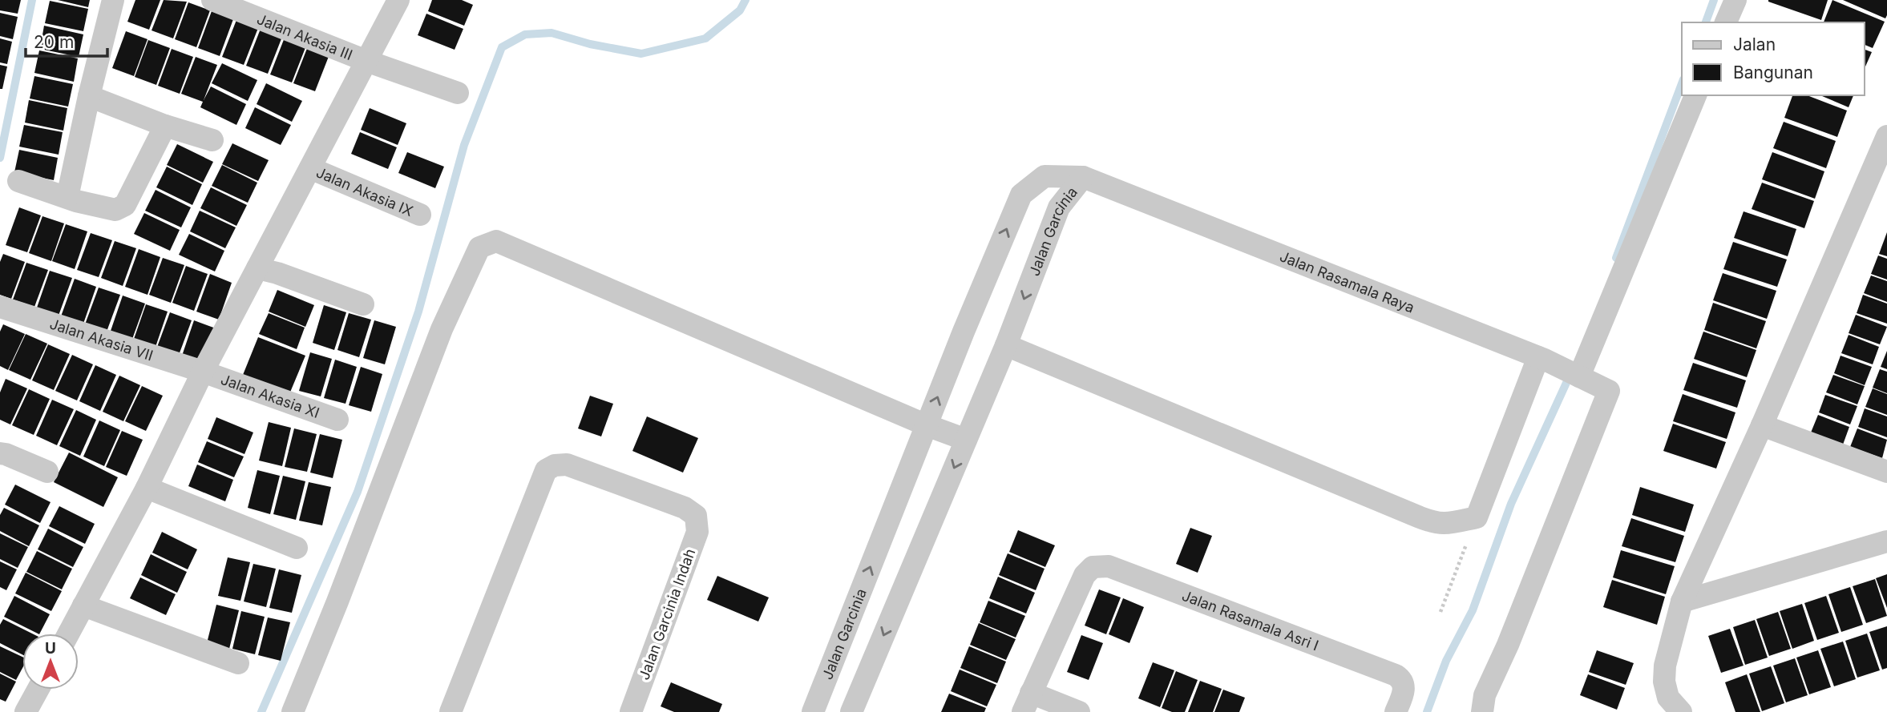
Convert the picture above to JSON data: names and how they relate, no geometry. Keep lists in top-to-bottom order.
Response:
{
  "streets": {
    "street": [
      "Jalan Akasia III",
      "Jalan Akasia IX",
      "Jalan Garcinia",
      "Jalan Rasamala Raya",
      "Jalan Akasia VII",
      "Jalan Akasia XI",
      "Jalan Garcinia Indah",
      "Jalan Rasamala Asri I"
    ]
  },
  "crossings": [
    ["Jalan Garcinia", "Jalan Rasamala Raya"],
    ["Jalan Akasia VII", "Jalan Akasia XI"]
  ],
  "legend": ["Jalan", "Bangunan"],
  "scale_bar": "20 m",
  "north": "top"
}
